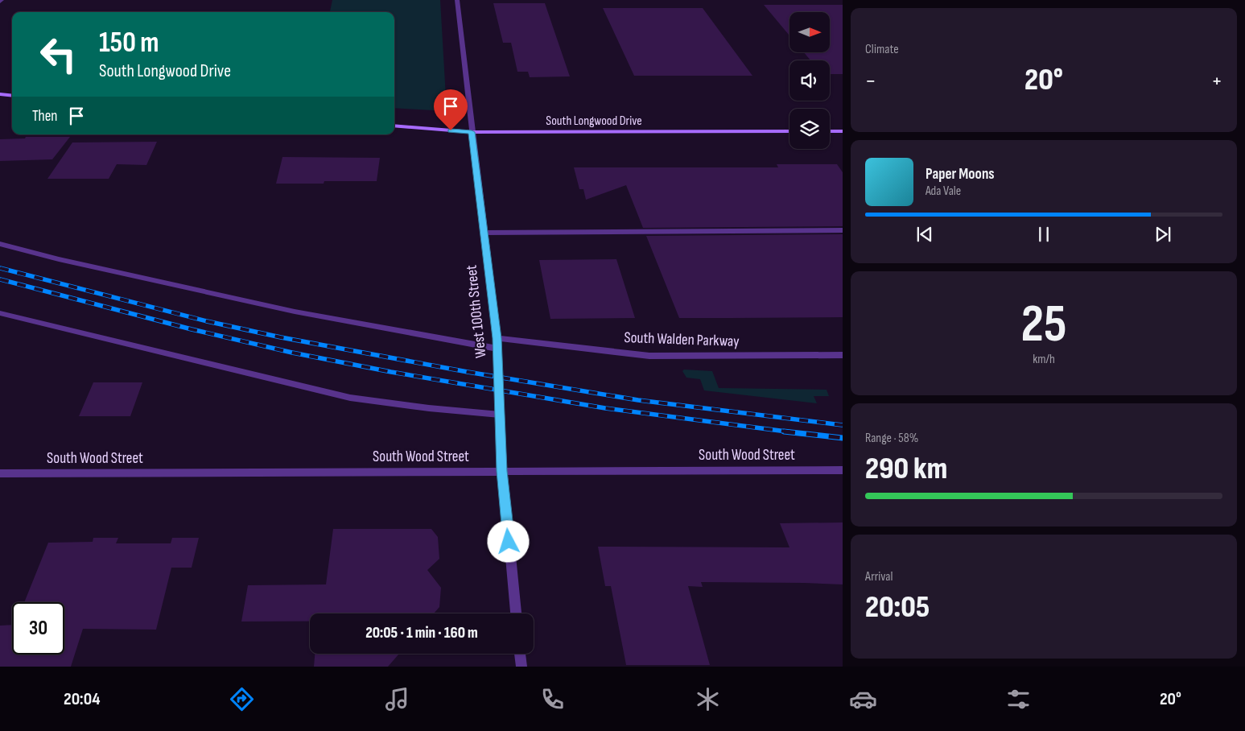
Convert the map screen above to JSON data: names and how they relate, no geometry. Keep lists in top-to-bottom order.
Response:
{
  "streets": {
    "street": [
      "South Longwood Drive",
      "West 100th Street",
      "South Walden Parkway",
      "South Wood Street"
    ]
  },
  "crossings": [
    ["South Longwood Drive", "West 100th Street"],
    ["West 100th Street", "South Walden Parkway"],
    ["West 100th Street", "South Wood Street"]
  ],
  "north": "right",
  "page": {
    "tile": [
      "Climate",
      ["25", "km/h"],
      ["Range · 58%", "290 km"],
      ["Arrival", "20:05"]
    ],
    "turn": ["150 m", "South Longwood Drive"],
    "heat": ["−", "20°", "+"],
    "then": "Then",
    "song": ["Paper Moons", "Ada Vale"],
    "limit": "30",
    "trip": "20:05 · 1 min · 160 m",
    "tabs": ["20:04", "20°"]
  }
}
